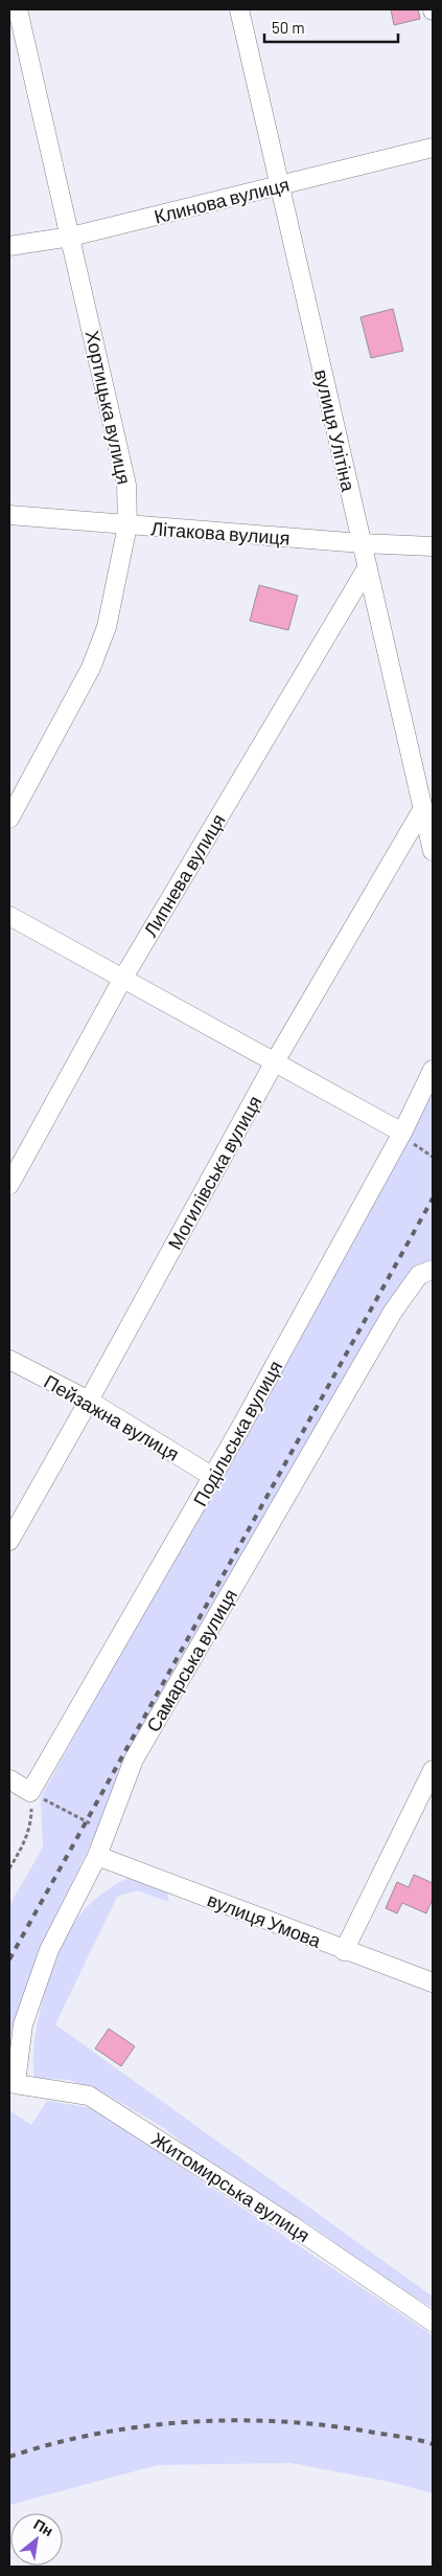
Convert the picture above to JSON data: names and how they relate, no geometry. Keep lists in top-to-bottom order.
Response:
{
  "streets": {
    "street": [
      "Клинова вулиця",
      "Хортицька вулиця",
      "вулиця Улітіна",
      "Літакова вулиця",
      "Липнева вулиця",
      "Могилівська вулиця",
      "Пейзажна вулиця",
      "Подільська вулиця",
      "Самарська вулиця",
      "вулиця Умова",
      "Житомирська вулиця"
    ]
  },
  "crossings": [
    ["Клинова вулиця", "Хортицька вулиця"],
    ["Клинова вулиця", "вулиця Улітіна"],
    ["Хортицька вулиця", "Літакова вулиця"],
    ["вулиця Улітіна", "Літакова вулиця"],
    ["вулиця Улітіна", "Липнева вулиця"],
    ["вулиця Улітіна", "Могилівська вулиця"],
    ["Могилівська вулиця", "Пейзажна вулиця"],
    ["Пейзажна вулиця", "Подільська вулиця"],
    ["Самарська вулиця", "вулиця Умова"],
    ["Самарська вулиця", "Житомирська вулиця"]
  ],
  "scale_bar": "50 m",
  "north": "top right"
}
